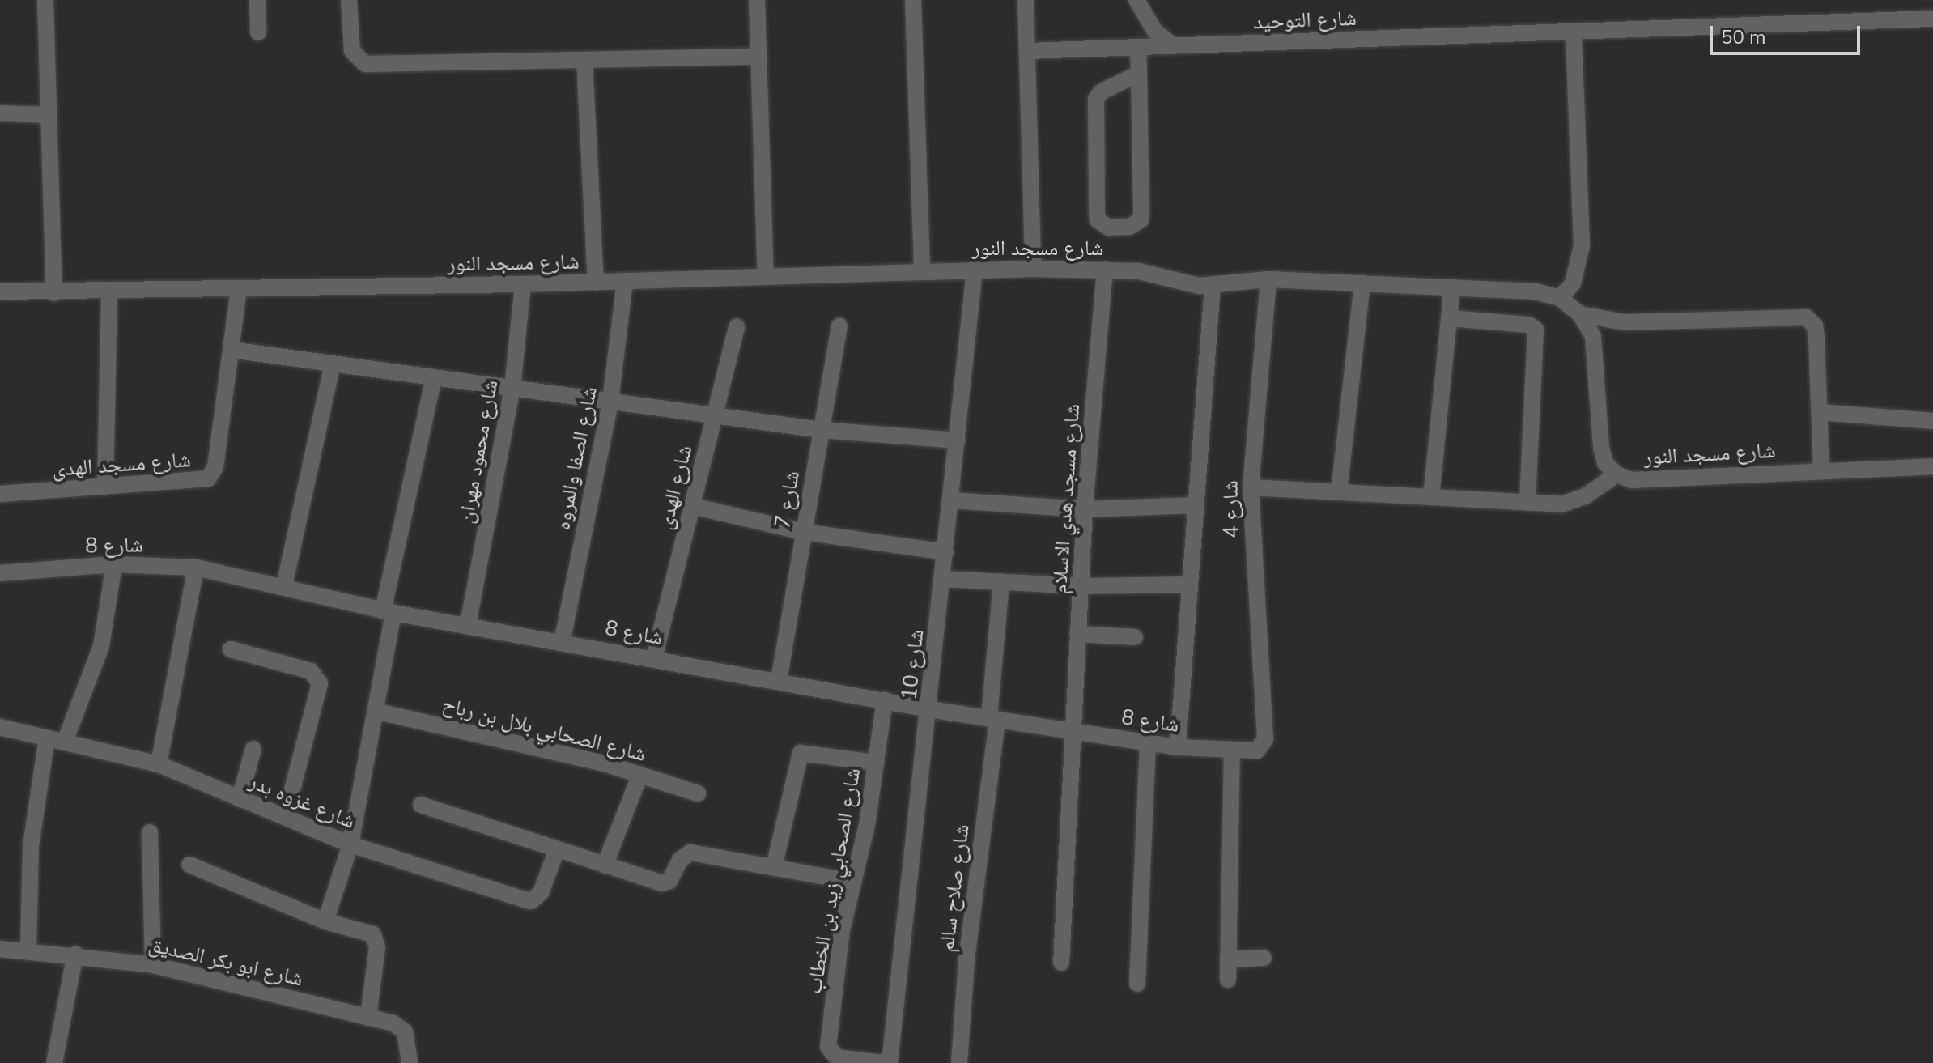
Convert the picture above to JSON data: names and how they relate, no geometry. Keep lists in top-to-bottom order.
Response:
{
  "streets": {
    "street": [
      "شارع التوحيد",
      "شارع مسجد النور",
      "شارع محمود مهران",
      "شارع الصفا والمروه",
      "شارع مسجد الهدى",
      "شارع الهدى",
      "شارع مسجد هدي الاسلام",
      "شارع 7",
      "شارع 4",
      "شارع 8",
      "شارع 10",
      "شارع الصحابي بلال بن رباح",
      "شارع غزوه بدر",
      "شارع الصحابي زيد بن الخطاب",
      "شارع صلاح سالم",
      "شارع ابو بكر الصديق"
    ]
  },
  "crossings": [
    ["شارع مسجد النور", "شارع محمود مهران"],
    ["شارع مسجد النور", "شارع الصفا والمروه"],
    ["شارع مسجد النور", "شارع مسجد الهدى"],
    ["شارع مسجد النور", "شارع مسجد هدي الاسلام"],
    ["شارع مسجد النور", "شارع 4"],
    ["شارع مسجد النور", "شارع 10"],
    ["شارع محمود مهران", "شارع 8"],
    ["شارع الصفا والمروه", "شارع 8"],
    ["شارع الهدى", "شارع 8"],
    ["شارع مسجد هدي الاسلام", "شارع 8"],
    ["شارع 7", "شارع 8"],
    ["شارع 4", "شارع 8"],
    ["شارع 8", "شارع 10"],
    ["شارع 8", "شارع الصحابي زيد بن الخطاب"],
    ["شارع 8", "شارع صلاح سالم"]
  ],
  "scale_bar": "50 m"
}
